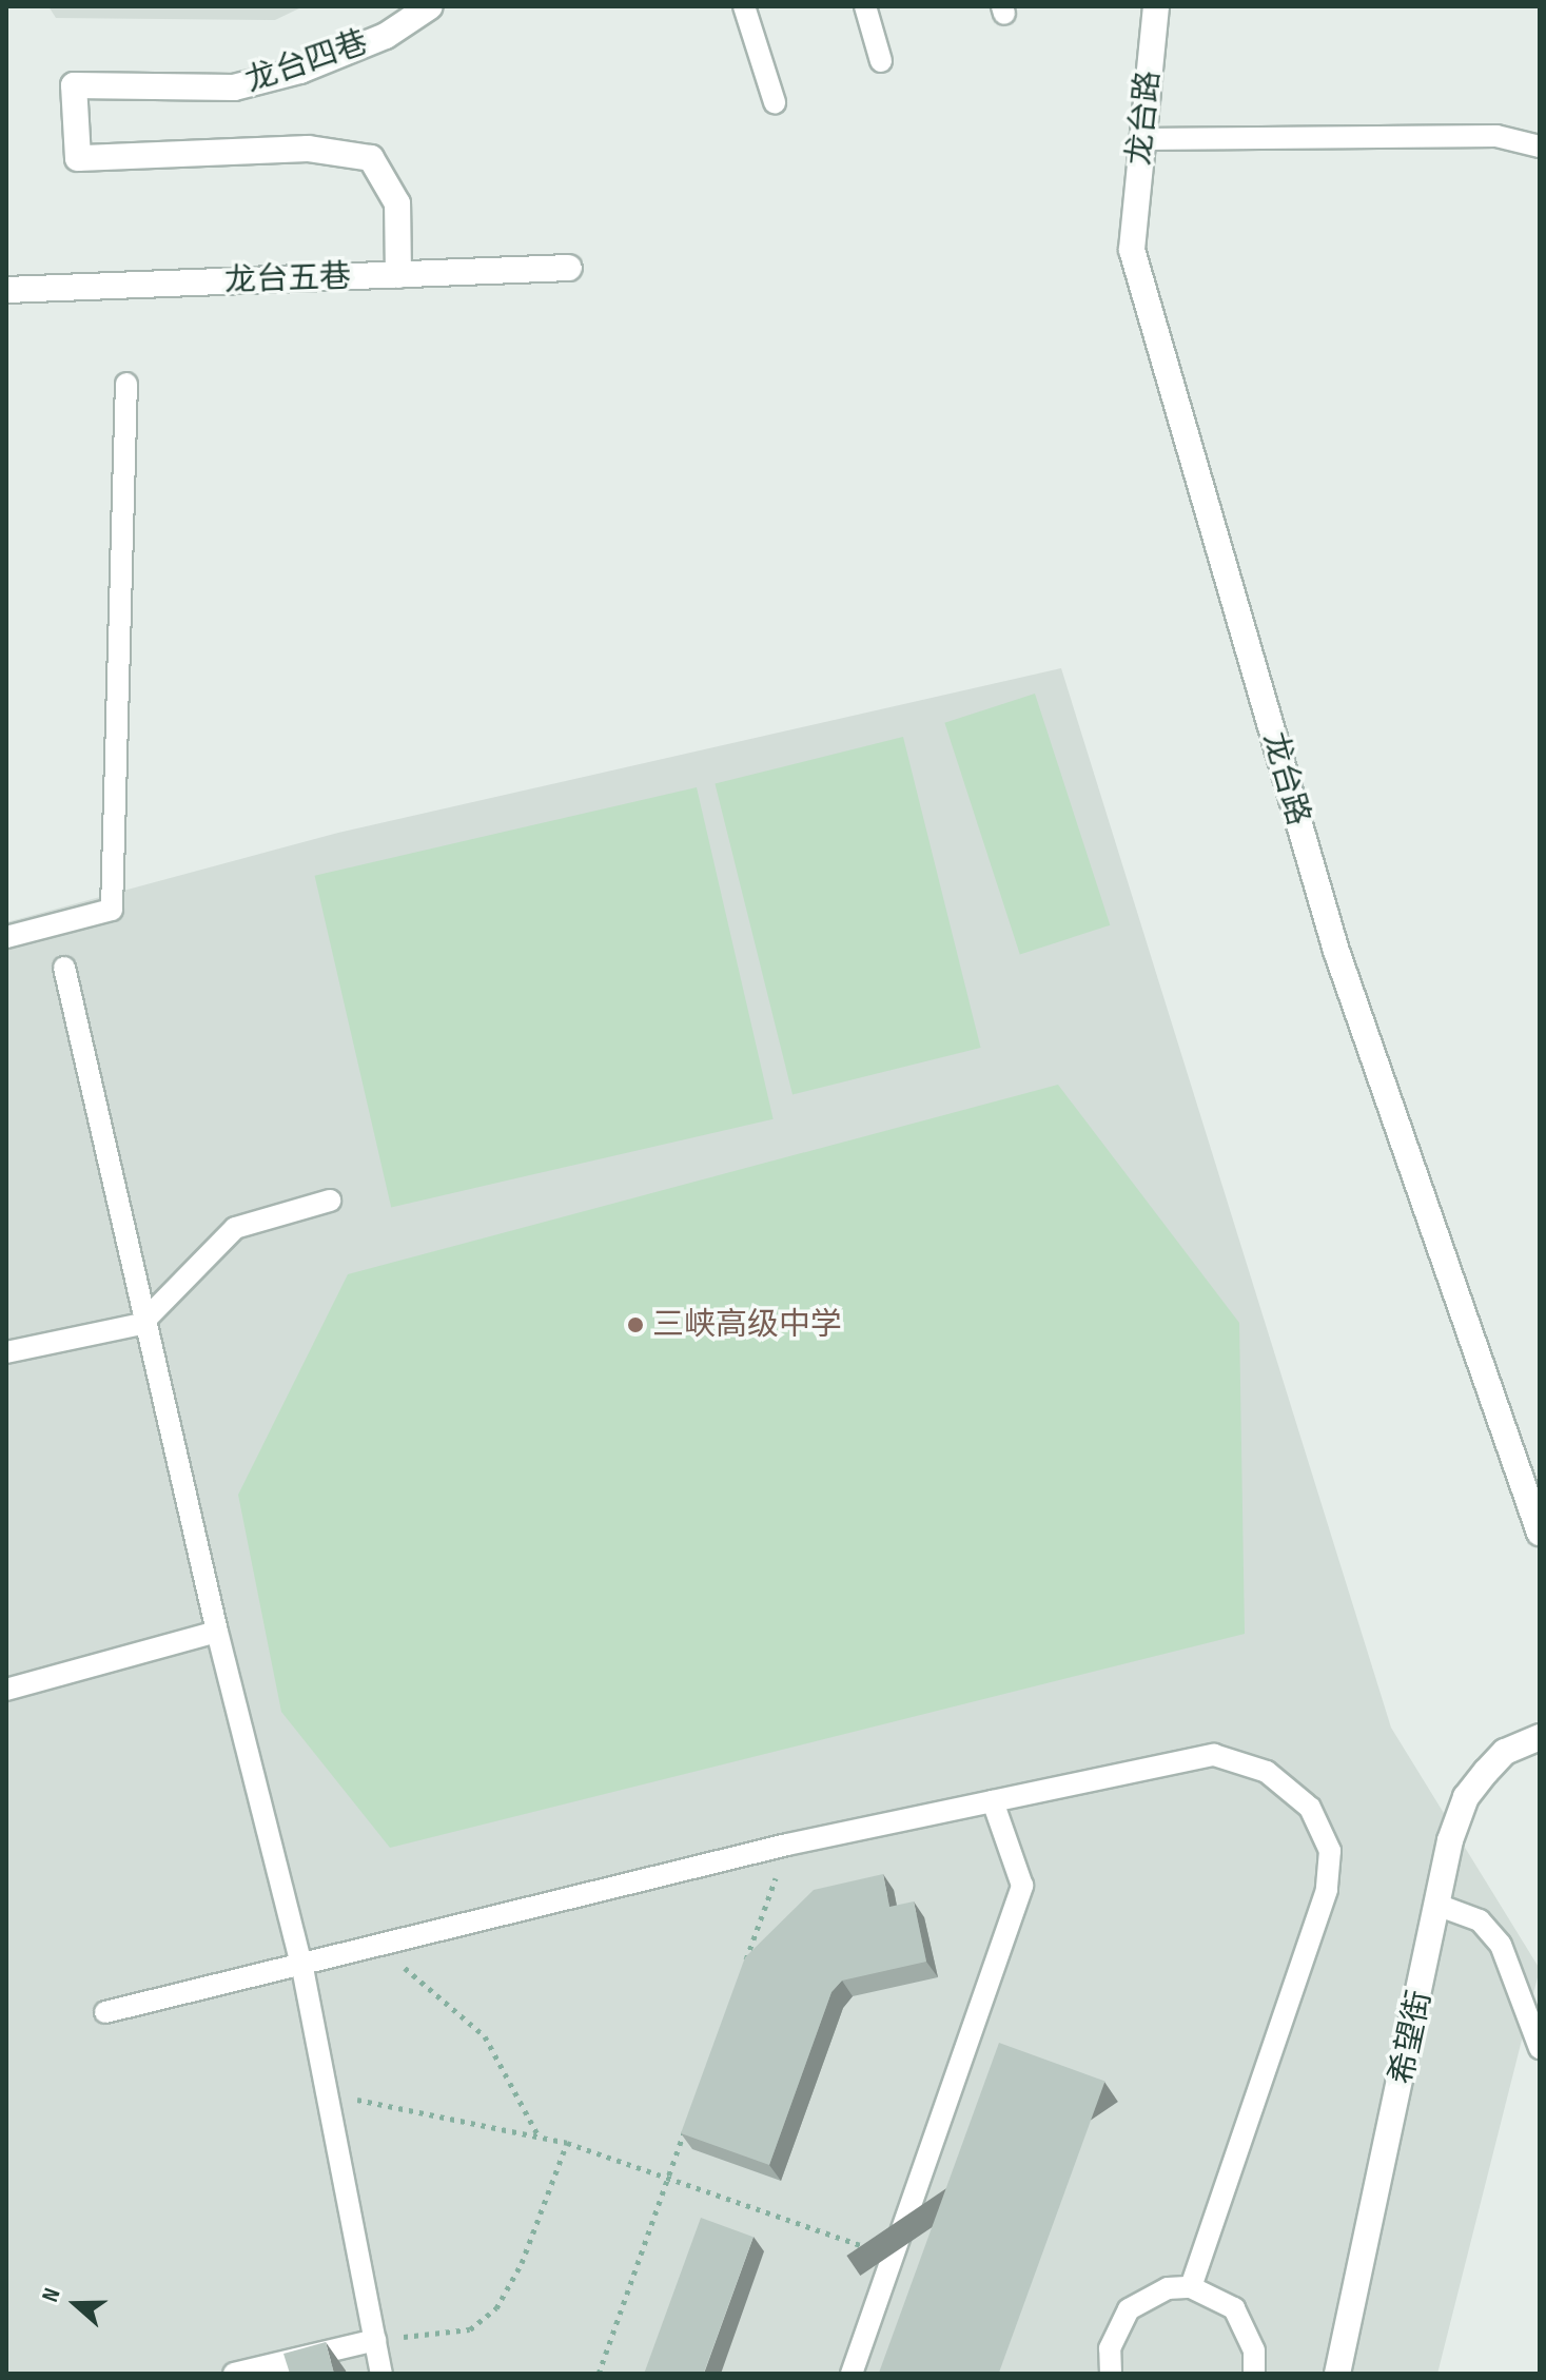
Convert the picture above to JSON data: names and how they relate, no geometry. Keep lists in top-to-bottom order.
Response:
{
  "streets": {
    "street": [
      "龙台四巷",
      "龙台路",
      "龙台五巷",
      "希望街"
    ]
  },
  "crossings": [
    ["龙台四巷", "龙台五巷"]
  ],
  "places": ["三峡高级中学"],
  "north": "left"
}
